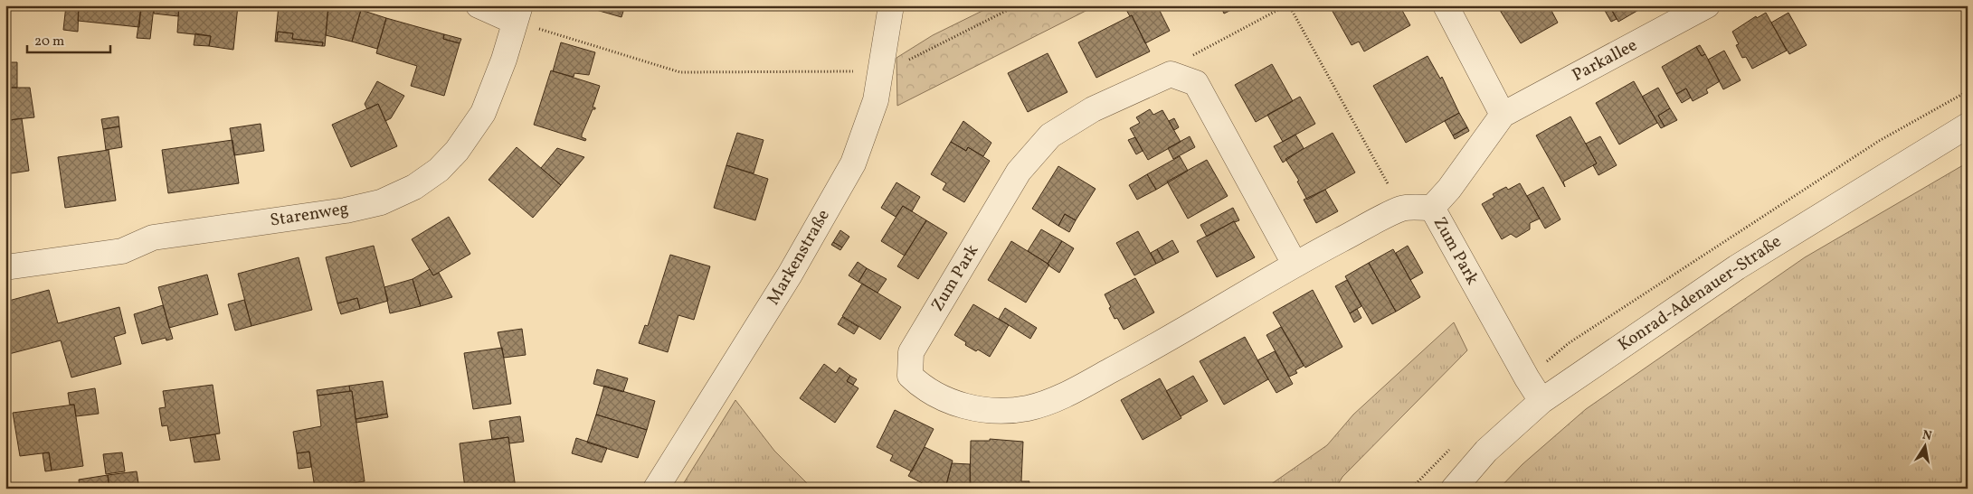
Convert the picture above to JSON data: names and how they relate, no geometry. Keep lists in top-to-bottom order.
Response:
{
  "streets": {
    "street": [
      "Parkallee",
      "Starenweg",
      "Zum Park",
      "Markenstraße",
      "Konrad-Adenauer-Straße"
    ]
  },
  "crossings": [
    ["Parkallee", "Zum Park"],
    ["Zum Park", "Konrad-Adenauer-Straße"]
  ],
  "scale_bar": "20 m",
  "north": "top"
}
